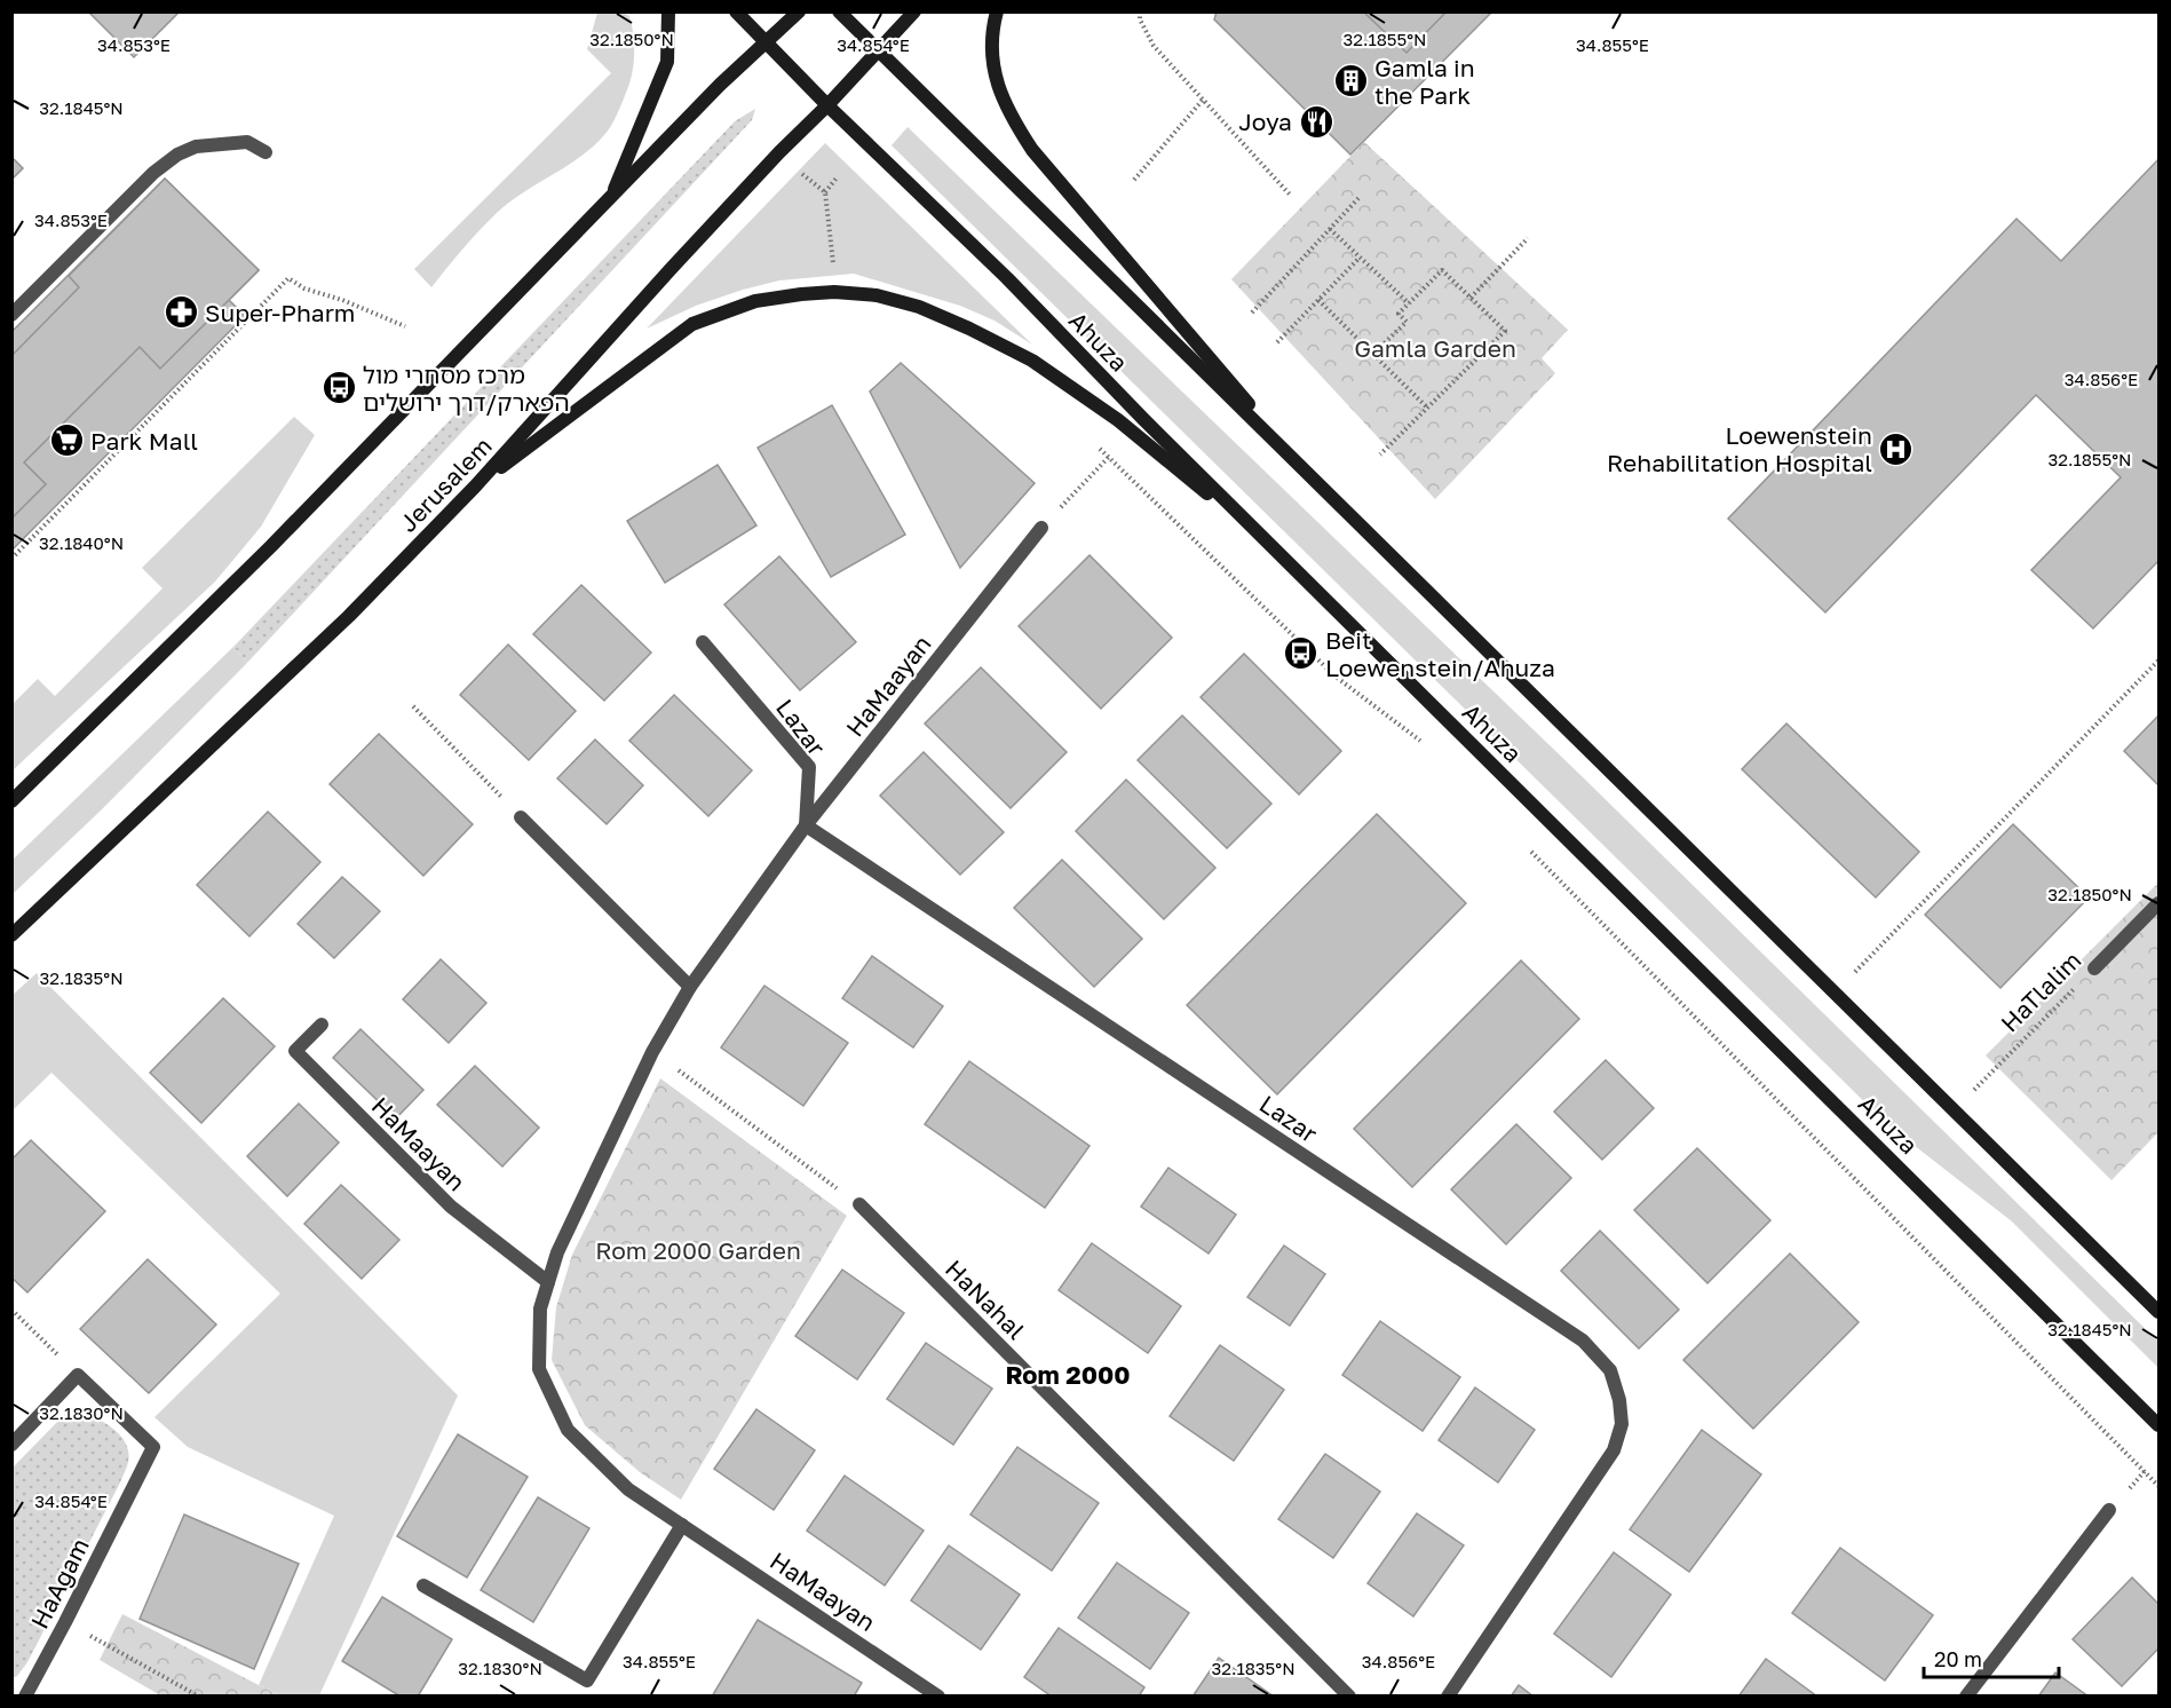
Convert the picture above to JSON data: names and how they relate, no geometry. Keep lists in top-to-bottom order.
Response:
{
  "streets": {
    "main road": ["Ahuza", "Jerusalem"],
    "street": [
      "HaMaayan",
      "Lazar",
      "HaTlalim",
      "HaNahal",
      "HaAgam"
    ]
  },
  "crossings": [
    ["Ahuza", "Jerusalem"],
    ["HaMaayan", "Lazar"]
  ],
  "districts": ["Rom 2000"],
  "parks": ["Gamla Garden", "Rom 2000 Garden"],
  "places": {
    "building": ["Gamla in the Park"],
    "restaurant": ["Joya"],
    "pharmacy": ["Super-Pharm"],
    "bus stop": ["מרכז מסחרי מול הפארק/דרך ירושלים", "Beit Loewenstein/Ahuza"],
    "supermarket": ["Park Mall"],
    "hospital": ["Loewenstein Rehabilitation Hospital"]
  },
  "scale_bar": "20 m",
  "coordinates": [
    "32.1850°N",
    "32.1855°N",
    "34.855°E",
    "34.853°E",
    "34.854°E",
    "32.1845°N",
    "34.856°E",
    "32.1840°N",
    "32.1835°N",
    "32.1830°N"
  ]
}
